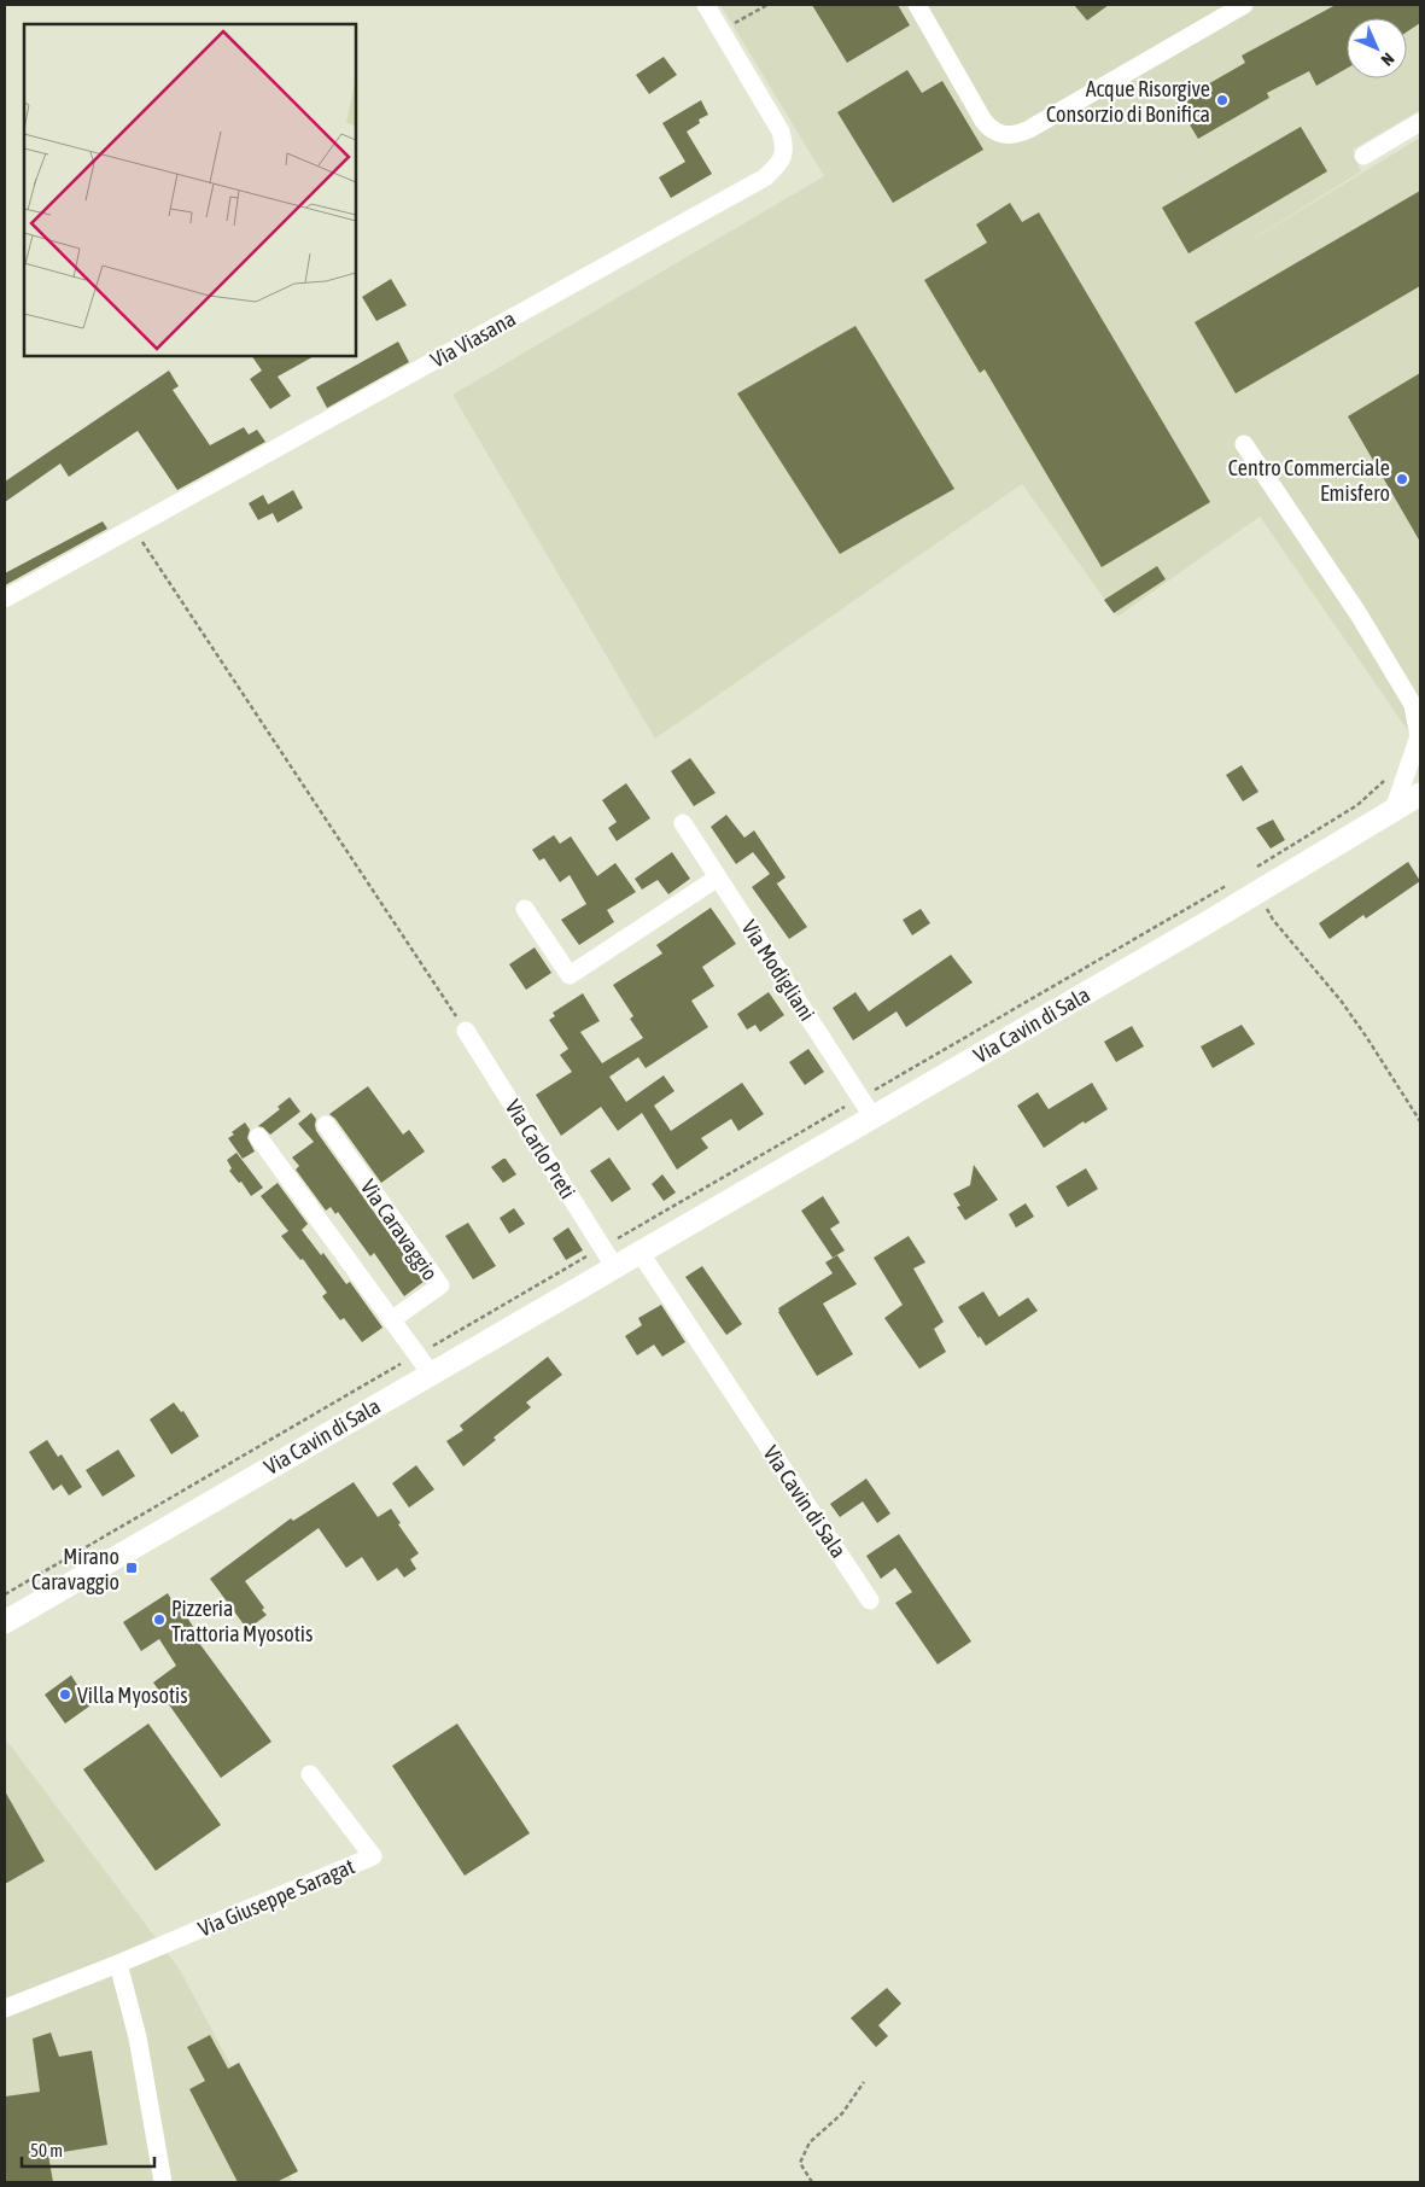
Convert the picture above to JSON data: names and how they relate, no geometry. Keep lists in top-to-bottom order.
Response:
{
  "streets": {
    "main road": ["Via Cavin di Sala"],
    "street": [
      "Via Viasana",
      "Via Modigliani",
      "Via Carlo Preti",
      "Via Caravaggio",
      "Via Giuseppe Saragat"
    ]
  },
  "crossings": [
    ["Via Modigliani", "Via Cavin di Sala"],
    ["Via Cavin di Sala", "Via Carlo Preti"]
  ],
  "places": {
    "other": [
      "Acque Risorgive Consorzio di Bonifica",
      "Centro Commerciale Emisfero",
      "Pizzeria Trattoria Myosotis",
      "Villa Myosotis"
    ],
    "transit": ["Mirano Caravaggio"]
  },
  "scale_bar": "50 m",
  "north": "bottom right"
}
